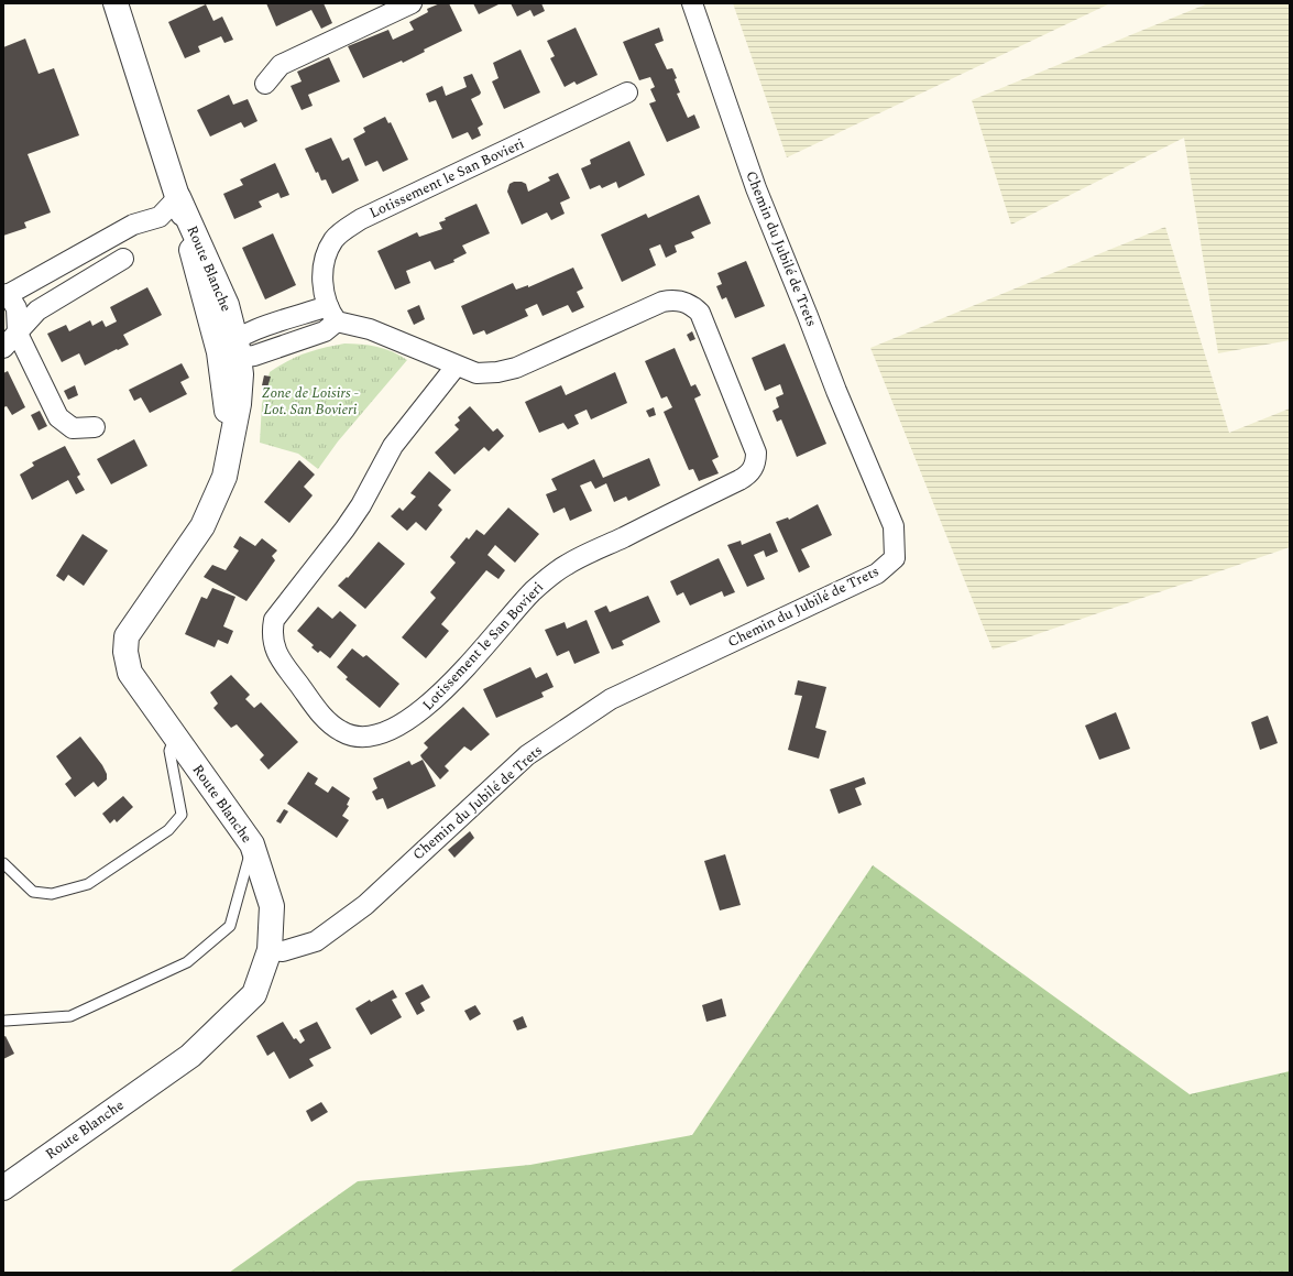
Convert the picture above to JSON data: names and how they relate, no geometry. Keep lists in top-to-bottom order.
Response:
{
  "streets": {
    "street": ["Lotissement le San Bovieri", "Chemin du Jubilé de Trets", "Route Blanche"]
  },
  "crossings": [
    ["Chemin du Jubilé de Trets", "Route Blanche"]
  ],
  "parks": ["Zone de Loisirs - Lot. San Bovieri"]
}
